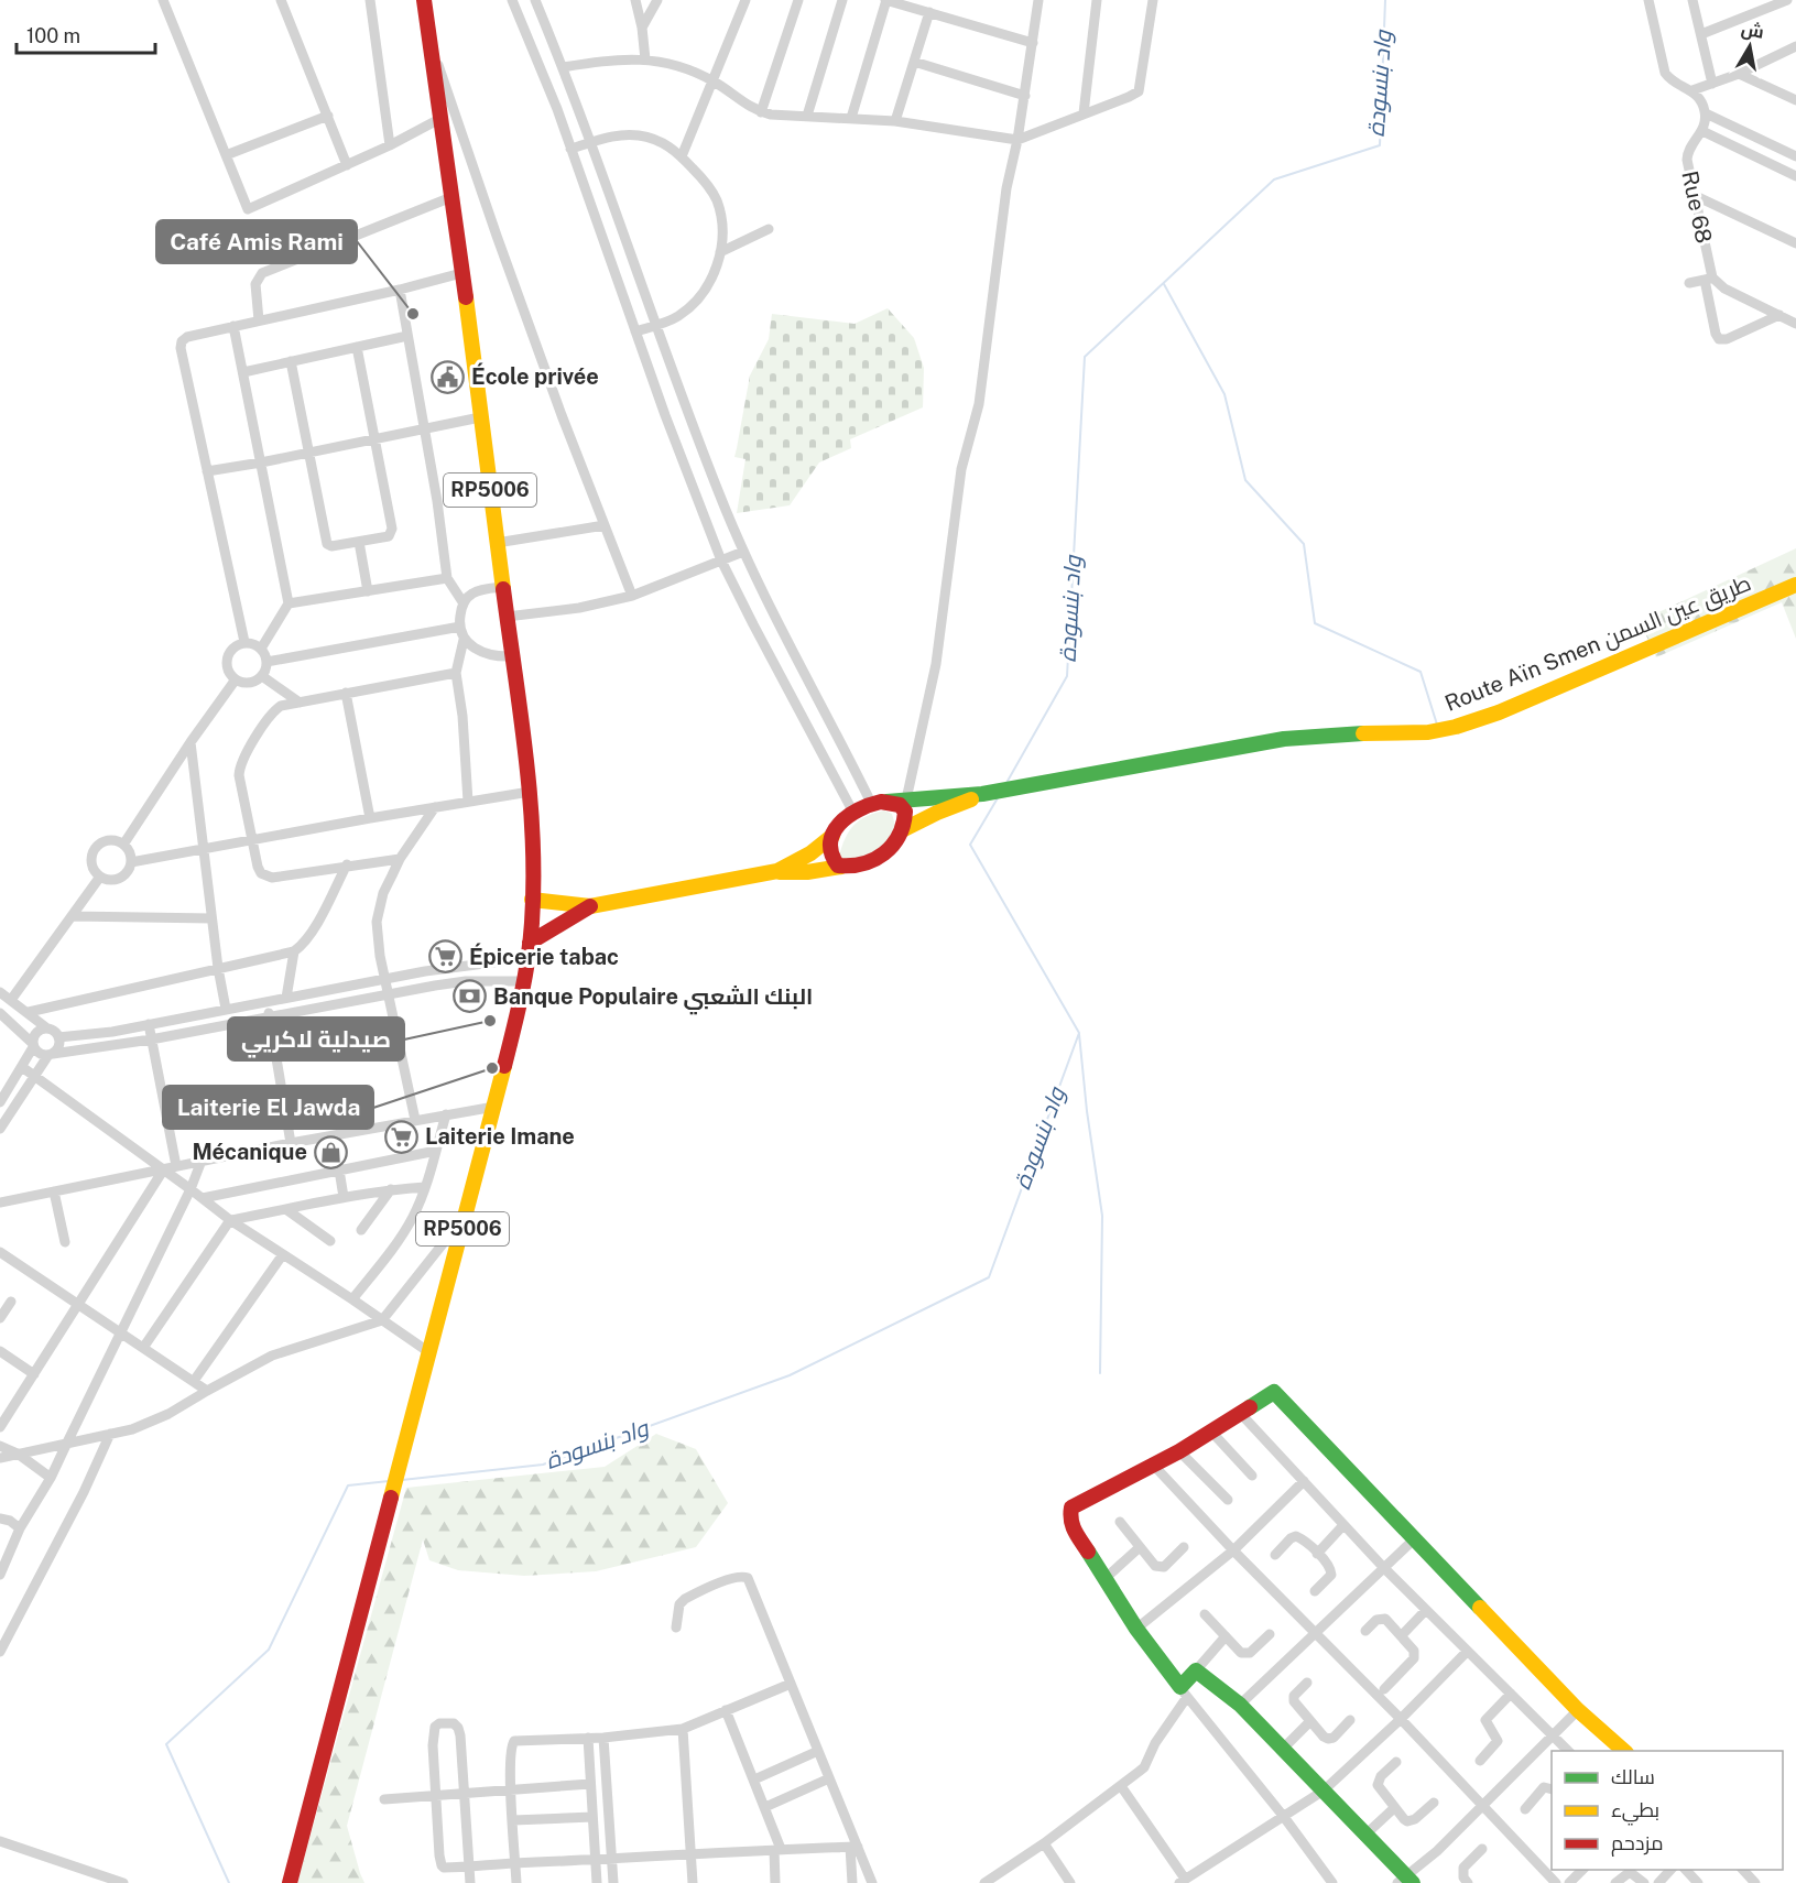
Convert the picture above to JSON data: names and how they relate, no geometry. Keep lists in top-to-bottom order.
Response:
{
  "streets": {
    "street": ["Rue 68", "RP5006", "Route Aïn Smen طريق عين السمن"]
  },
  "water": ["واد بنسودة"],
  "places": {
    "other": ["Café Amis Rami", "صيدلية لاكريي", "Laiterie El Jawda"],
    "public building": ["École privée"],
    "supermarket": ["Épicerie tabac", "Laiterie Imane"],
    "bank": ["Banque Populaire البنك الشعبي"],
    "shop": ["Mécanique"]
  },
  "legend": ["سالك", "بطيء", "مزدحم"],
  "scale_bar": "100 m",
  "north": "top"
}
